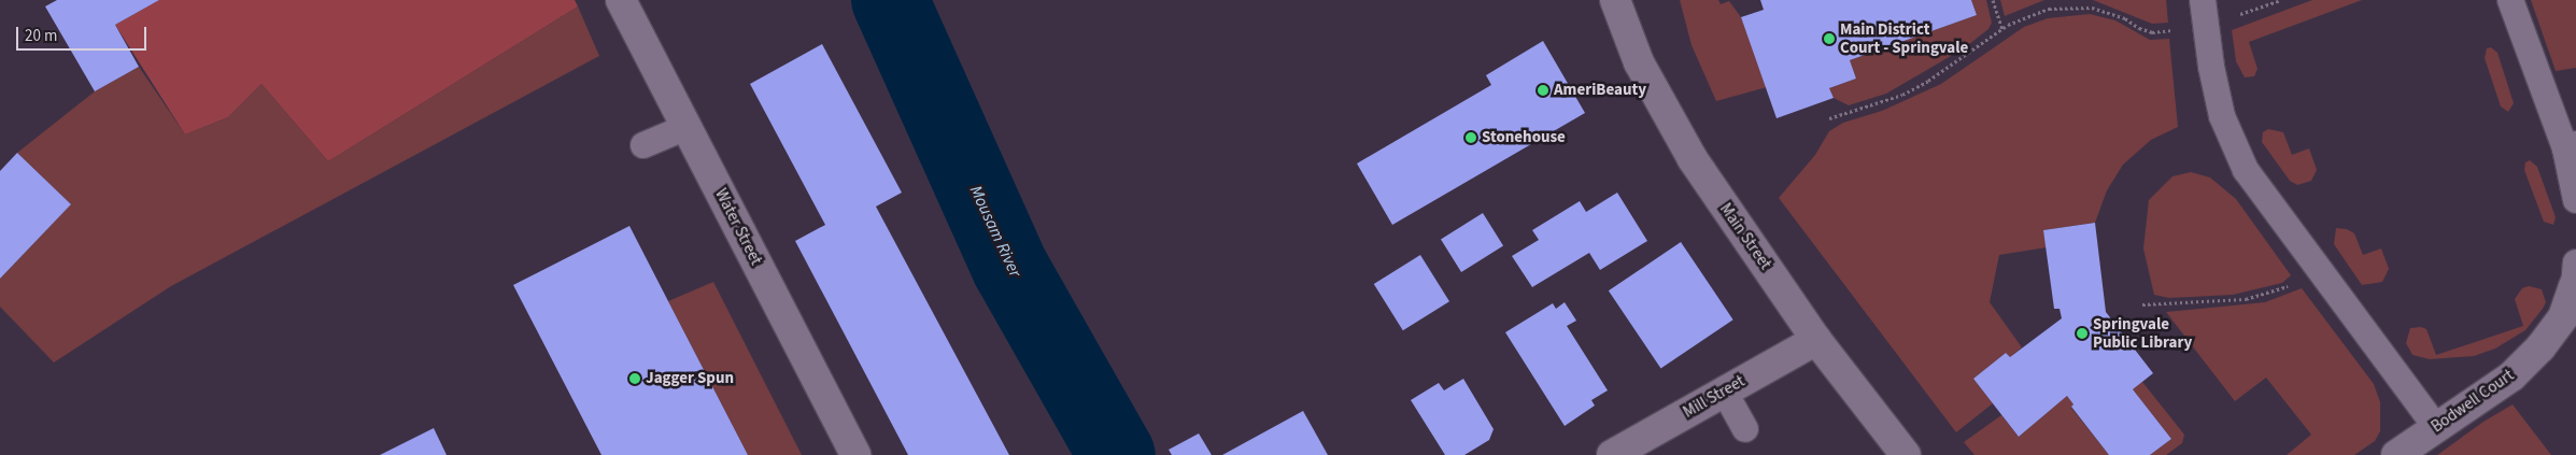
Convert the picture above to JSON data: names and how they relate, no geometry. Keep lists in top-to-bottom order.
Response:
{
  "streets": {
    "street": [
      "Water Street",
      "Main Street",
      "Mill Street",
      "Bodwell Court"
    ]
  },
  "crossings": [
    ["Main Street", "Mill Street"]
  ],
  "water": ["Mousam River"],
  "places": [
    "Main District Court - Springvale",
    "AmeriBeauty",
    "Stonehouse",
    "Springvale Public Library",
    "Jagger Spun"
  ],
  "scale_bar": "20 m"
}
